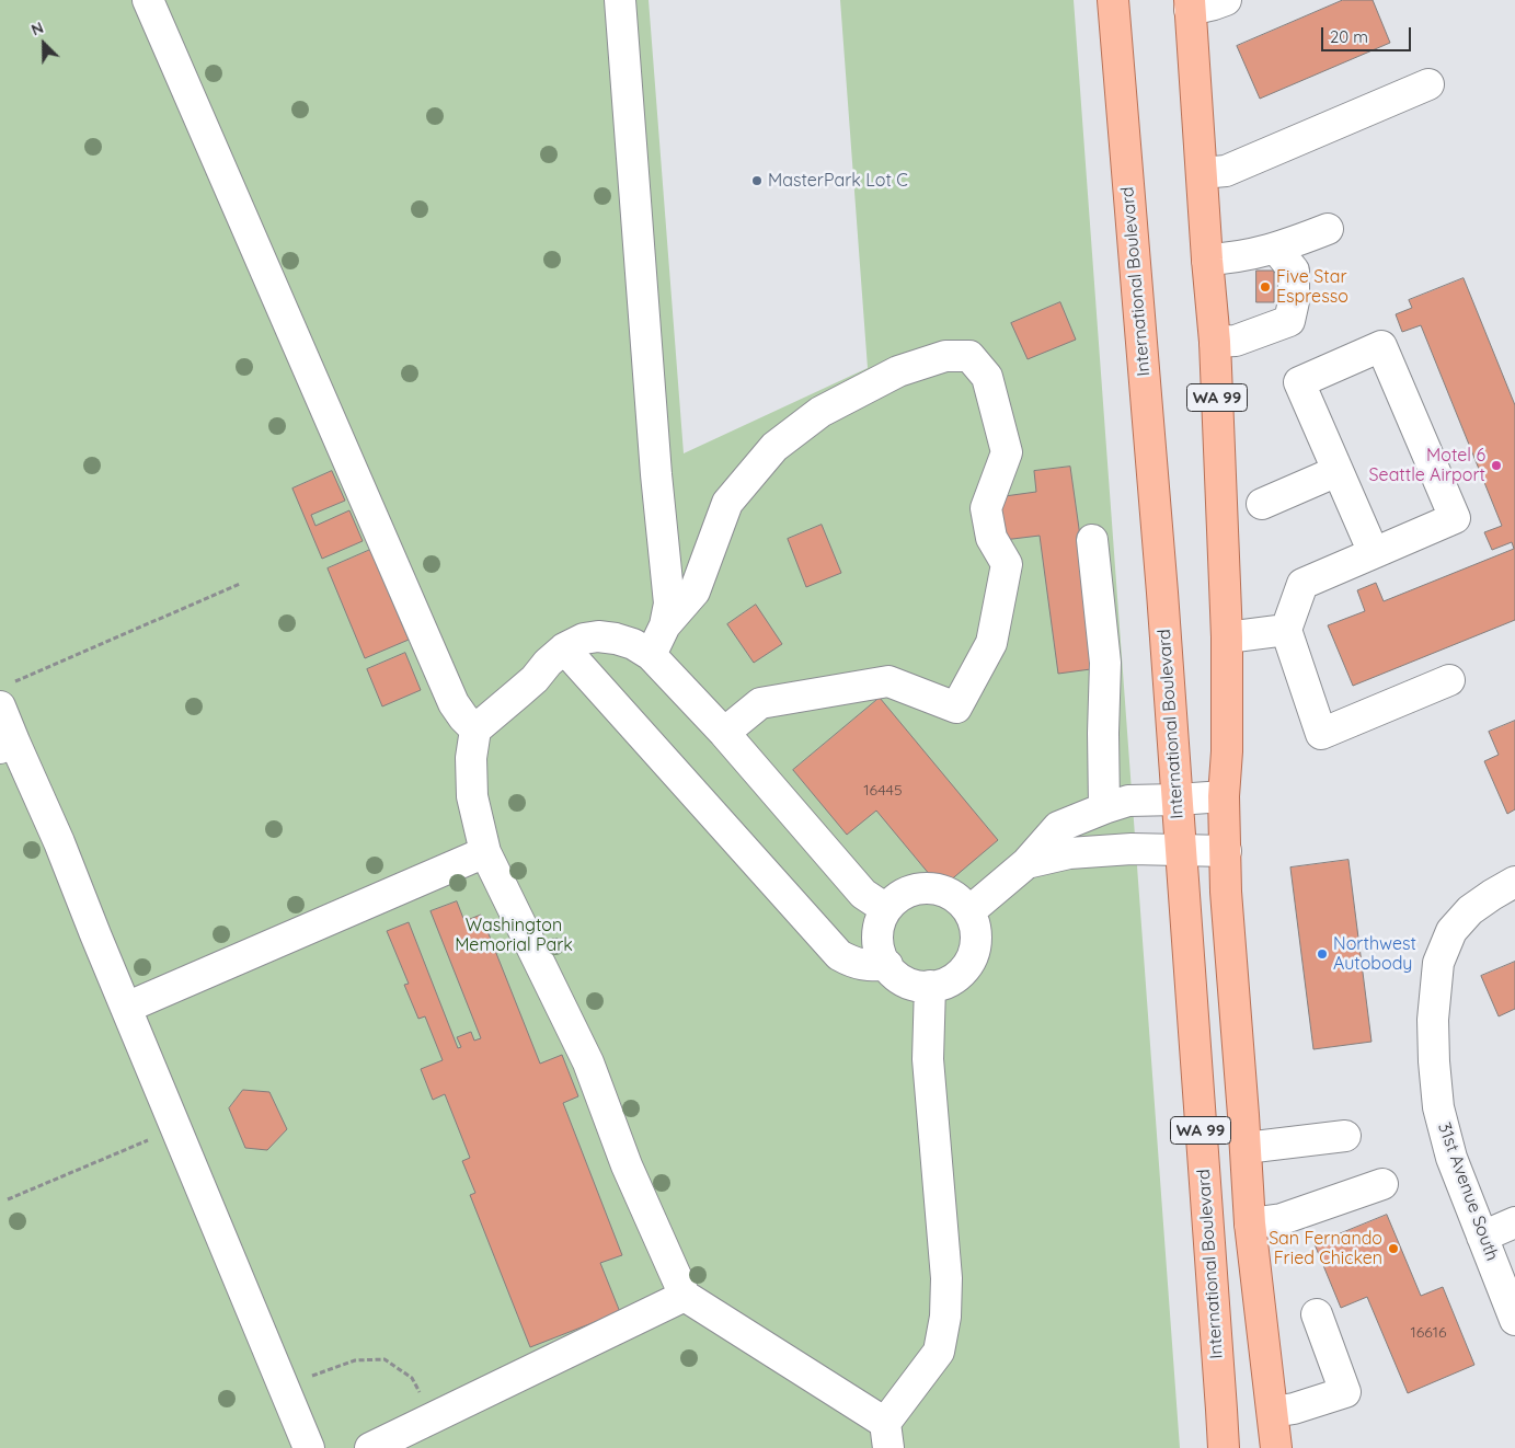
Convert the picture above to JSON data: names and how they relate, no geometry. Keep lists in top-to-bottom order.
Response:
{
  "streets": {
    "main road": ["International Boulevard", "WA 99"],
    "street": ["31st Avenue South"]
  },
  "parks": ["Washington Memorial Park"],
  "places": [
    "MasterPark Lot C",
    "Five Star Espresso",
    "Motel 6 Seattle Airport",
    "Northwest Autobody",
    "San Fernando Fried Chicken"
  ],
  "house_numbers": ["16445", "16616"],
  "scale_bar": "20 m",
  "north": "top left"
}
